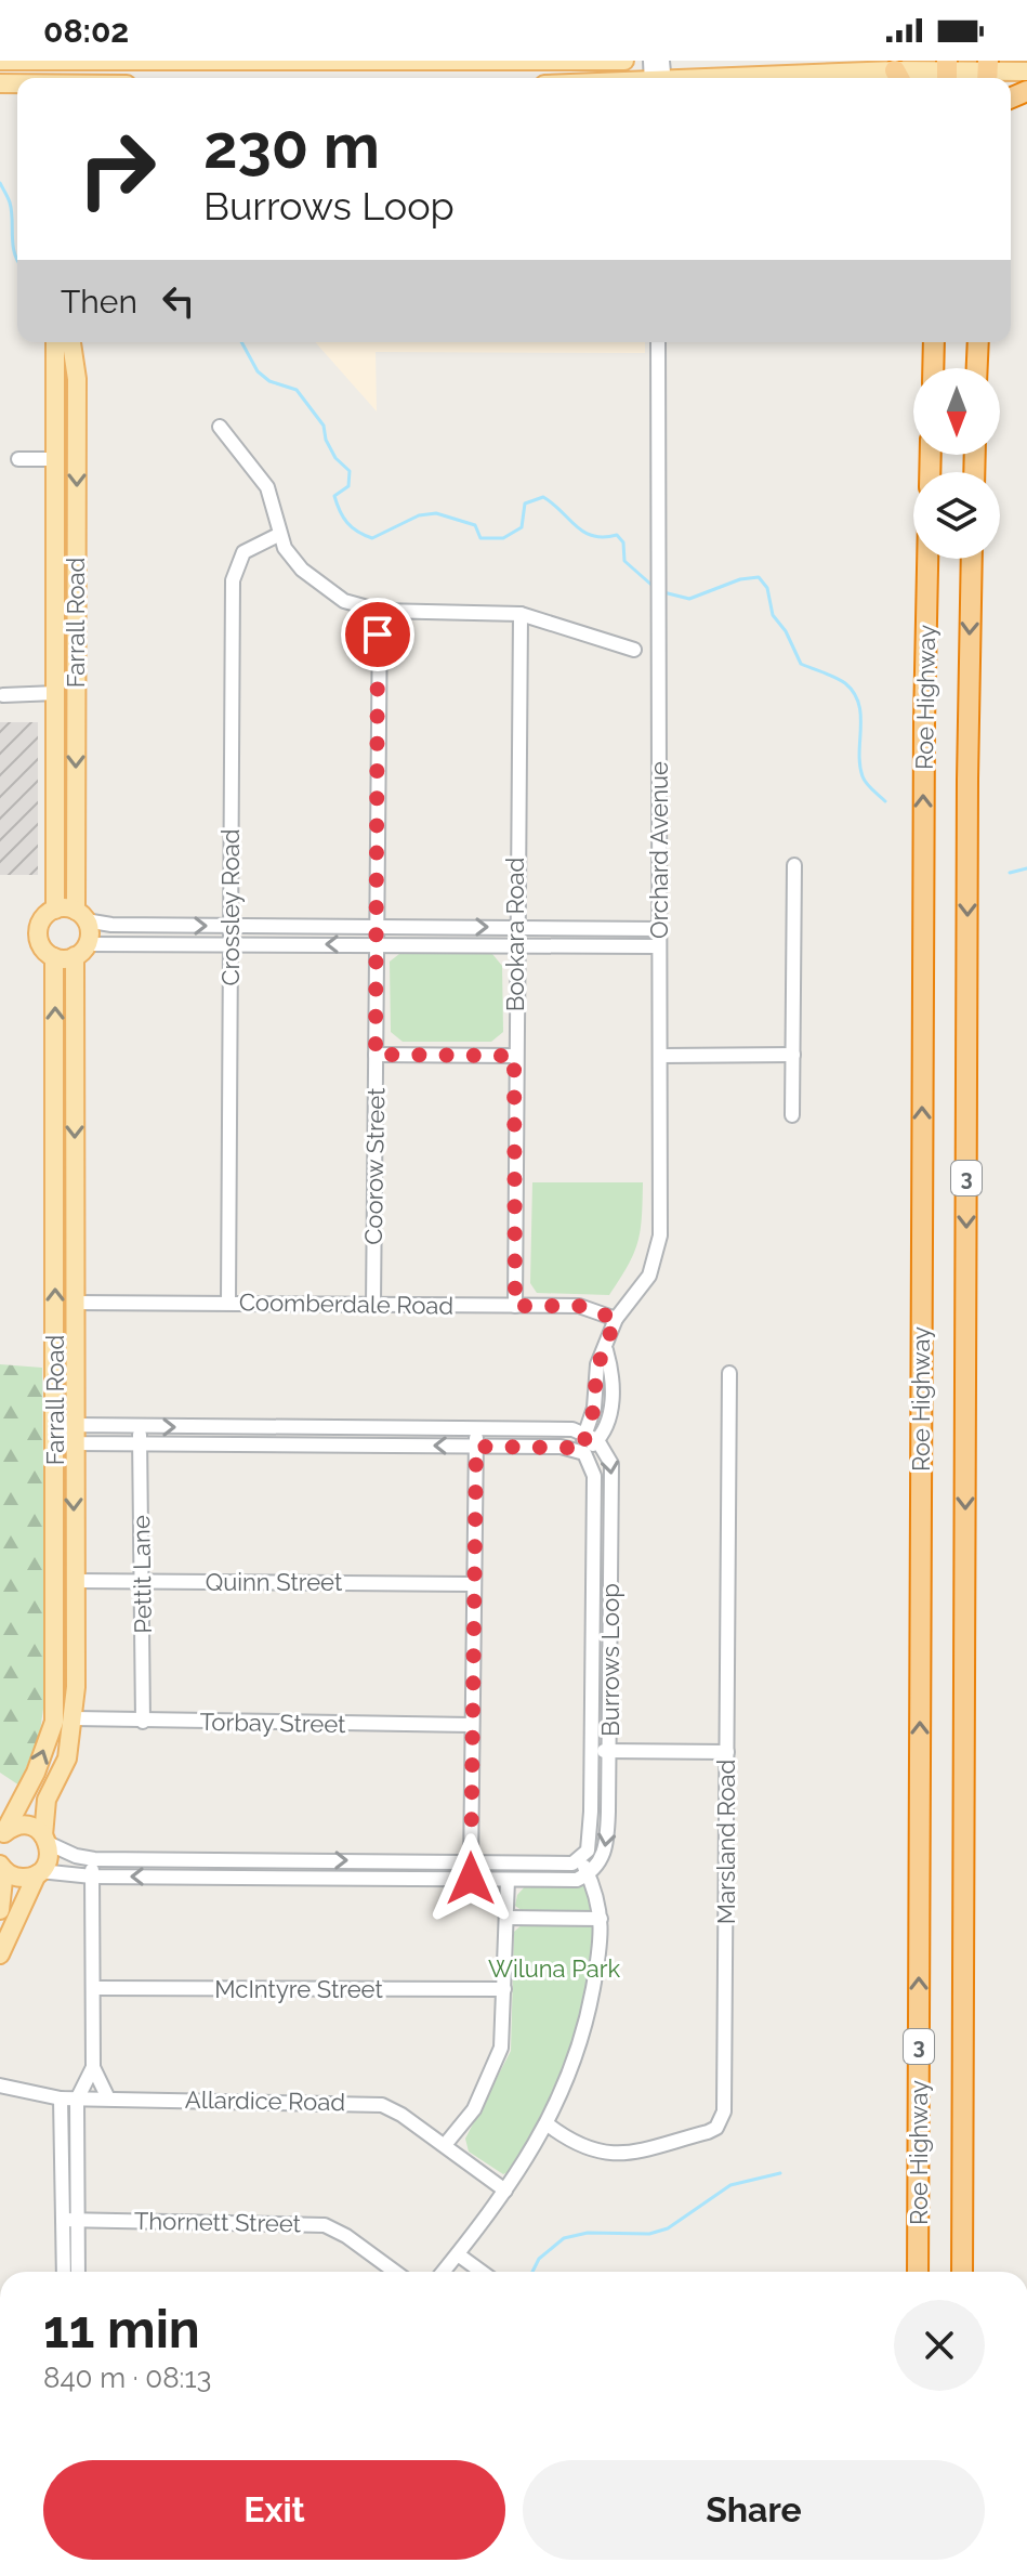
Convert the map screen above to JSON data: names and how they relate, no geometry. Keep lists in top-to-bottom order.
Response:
{
  "streets": {
    "highway": ["Roe Highway", "3"],
    "main road": ["Farrall Road"],
    "street": [
      "Orchard Avenue",
      "Crossley Road",
      "Bookara Road",
      "Coorow Street",
      "Coomberdale Road",
      "Pettit Lane",
      "Quinn Street",
      "Burrows Loop",
      "Torbay Street",
      "Marsland Road",
      "McIntyre Street",
      "Allardice Road",
      "Thornett Street"
    ]
  },
  "crossings": [
    ["Farrall Road", "Coomberdale Road"],
    ["Farrall Road", "Quinn Street"],
    ["Farrall Road", "Torbay Street"],
    ["Orchard Avenue", "Coomberdale Road"],
    ["Orchard Avenue", "Burrows Loop"],
    ["Crossley Road", "Coomberdale Road"],
    ["Bookara Road", "Coomberdale Road"],
    ["Coorow Street", "Coomberdale Road"],
    ["Pettit Lane", "Quinn Street"],
    ["Pettit Lane", "Torbay Street"]
  ],
  "parks": ["Wiluna Park"],
  "north": "bottom",
  "page": {
    "status": "08:02",
    "turn": ["230 m", "Burrows Loop"],
    "then": "Then",
    "heading": ["11 min", "840 m · 08:13"],
    "buttons": ["Exit", "Share"]
  }
}
